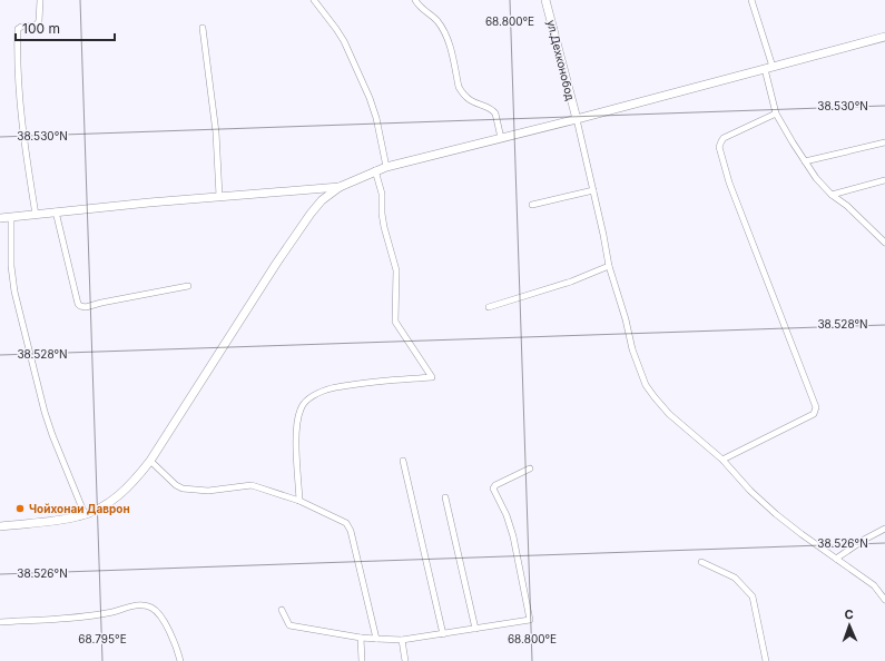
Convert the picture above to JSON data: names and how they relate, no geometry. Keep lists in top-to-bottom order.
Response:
{
  "streets": {
    "main road": ["ул.Дехконобод"]
  },
  "places": ["Чойхонаи Даврон"],
  "scale_bar": "100 m",
  "north": "top",
  "coordinates": [
    "68.800°E",
    "38.530°N",
    "38.528°N",
    "38.526°N",
    "68.795°E"
  ]
}
